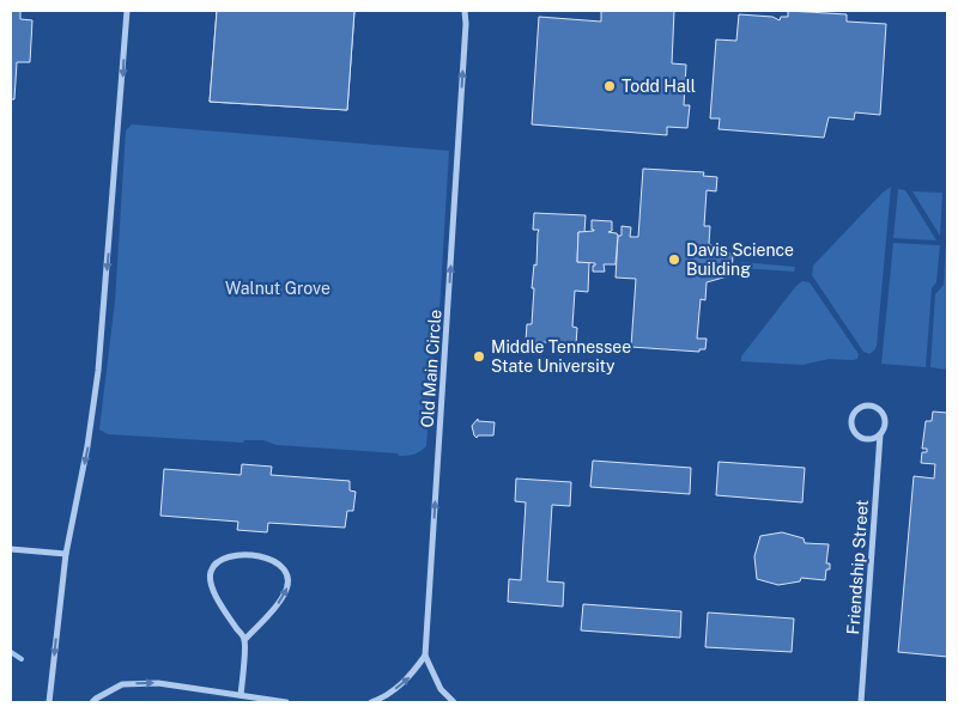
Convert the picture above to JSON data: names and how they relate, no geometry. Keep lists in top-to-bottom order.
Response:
{
  "streets": {
    "street": ["Old Main Circle", "Friendship Street"]
  },
  "one_way": ["Old Main Circle"],
  "parks": ["Walnut Grove"],
  "places": ["Todd Hall", "Davis Science Building", "Middle Tennessee State University"]
}
